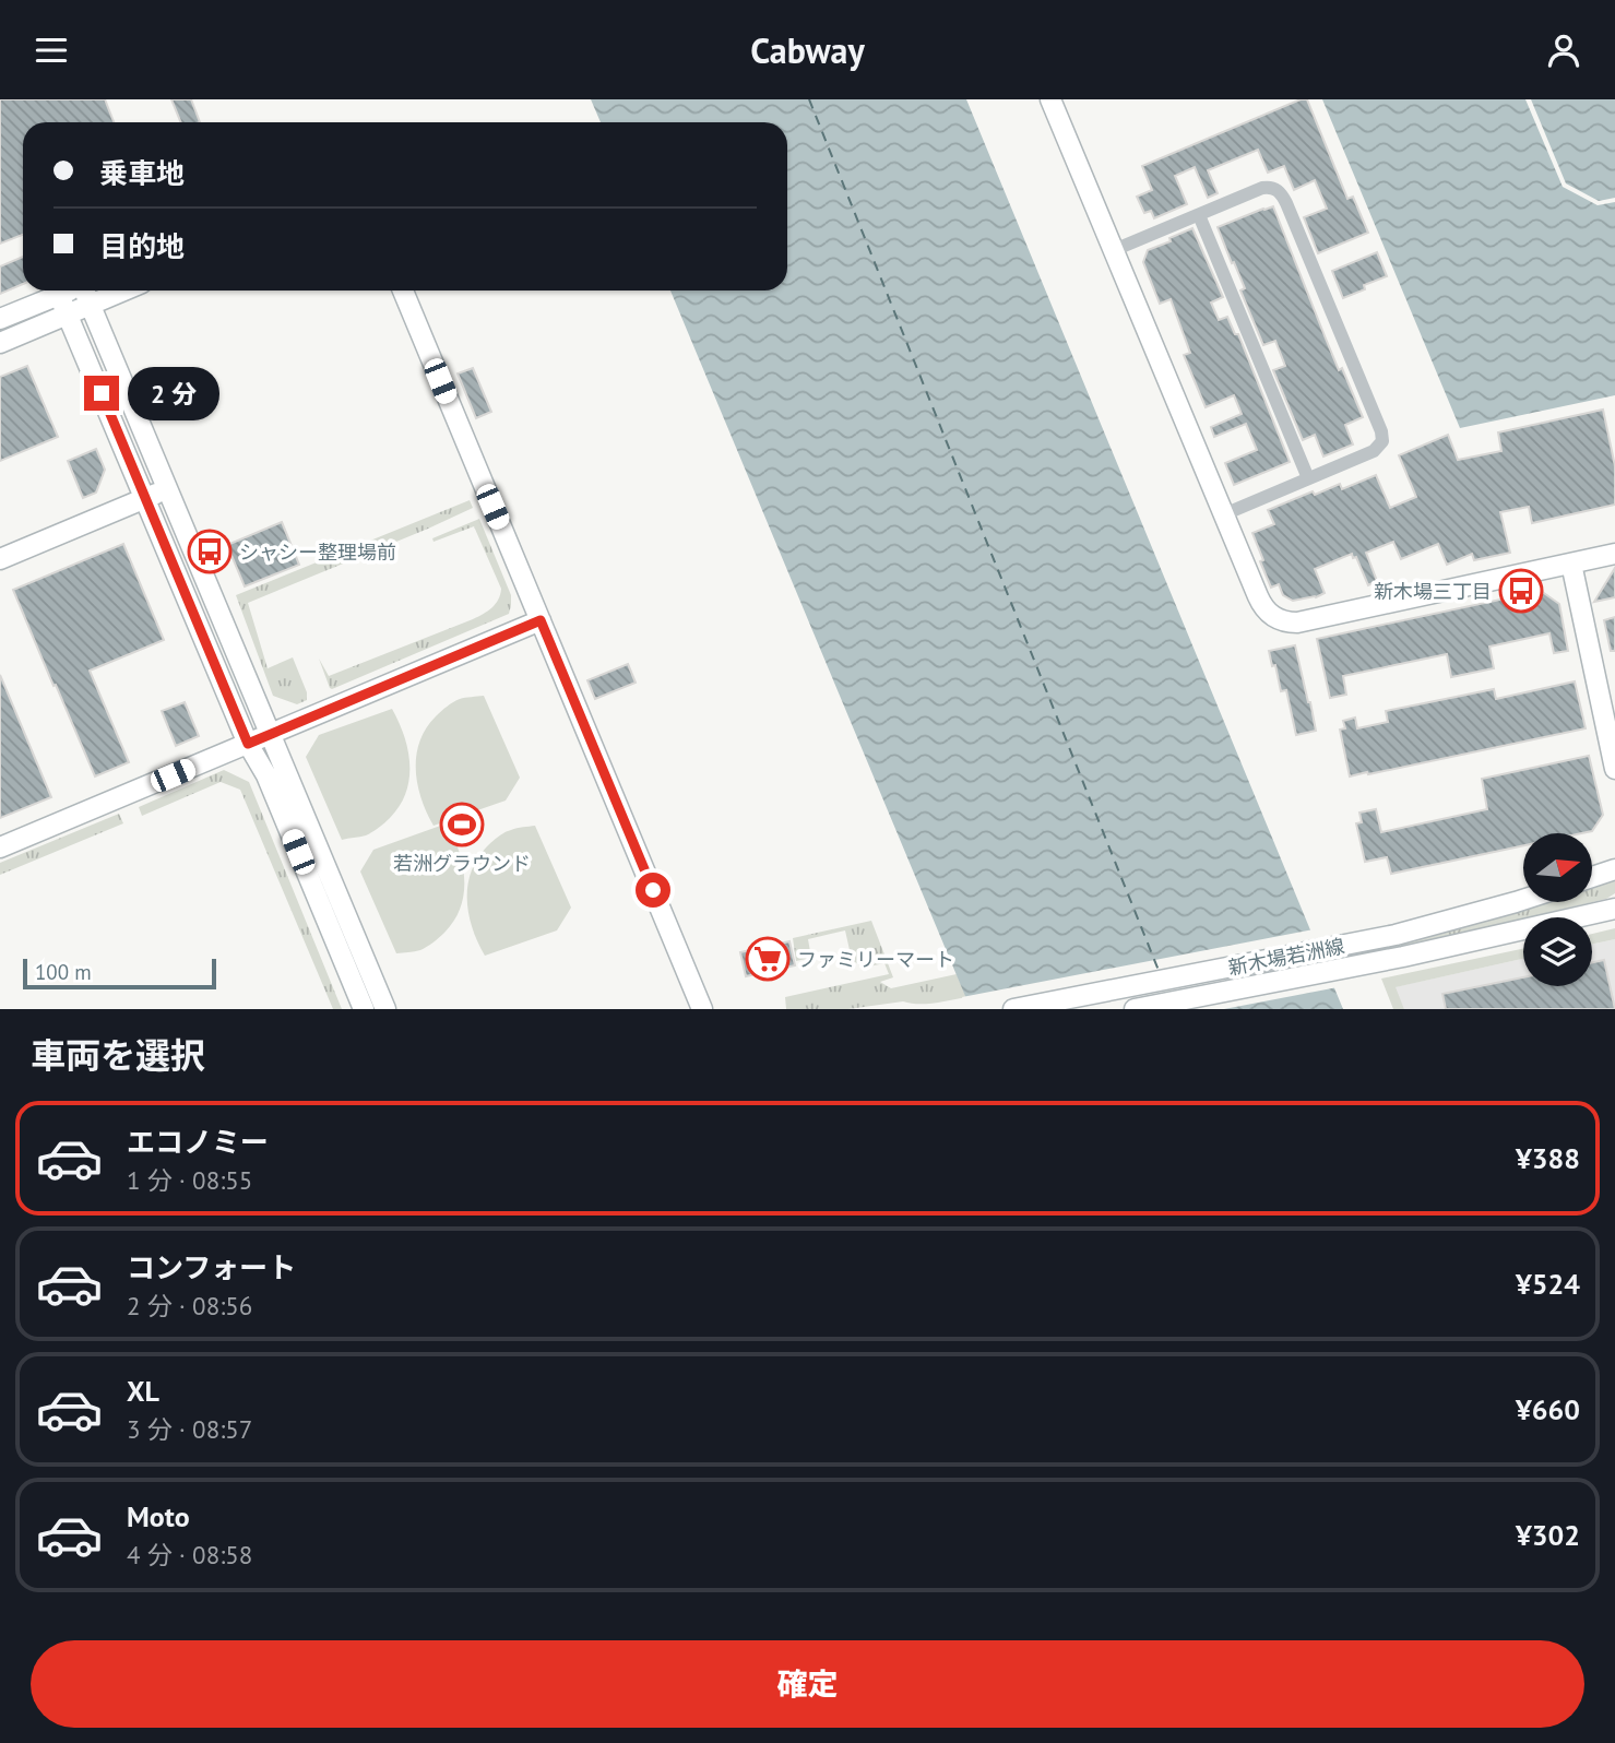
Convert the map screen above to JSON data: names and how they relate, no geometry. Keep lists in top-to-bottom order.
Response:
{
  "streets": {
    "street": ["新木場若洲線"]
  },
  "places": {
    "bus stop": ["シャシー整理場前", "新木場三丁目"],
    "sports": ["若洲グラウンド"],
    "supermarket": ["ファミリーマート"]
  },
  "scale_bar": "100 m",
  "north": "right",
  "page": {
    "header": "Cabway",
    "banner": ["乗車地", "目的地"],
    "bubble": "2 分",
    "scale": "100 m",
    "heading": "車両を選択",
    "list": [
      {
        "name": "エコノミー",
        "note": "1 分 · 08:55",
        "value": "¥388"
      },
      {
        "name": "コンフォート",
        "note": "2 分 · 08:56",
        "value": "¥524"
      },
      {
        "name": "XL",
        "note": "3 分 · 08:57",
        "value": "¥660"
      },
      {
        "name": "Moto",
        "note": "4 分 · 08:58",
        "value": "¥302"
      }
    ],
    "buttons": "確定"
  }
}
